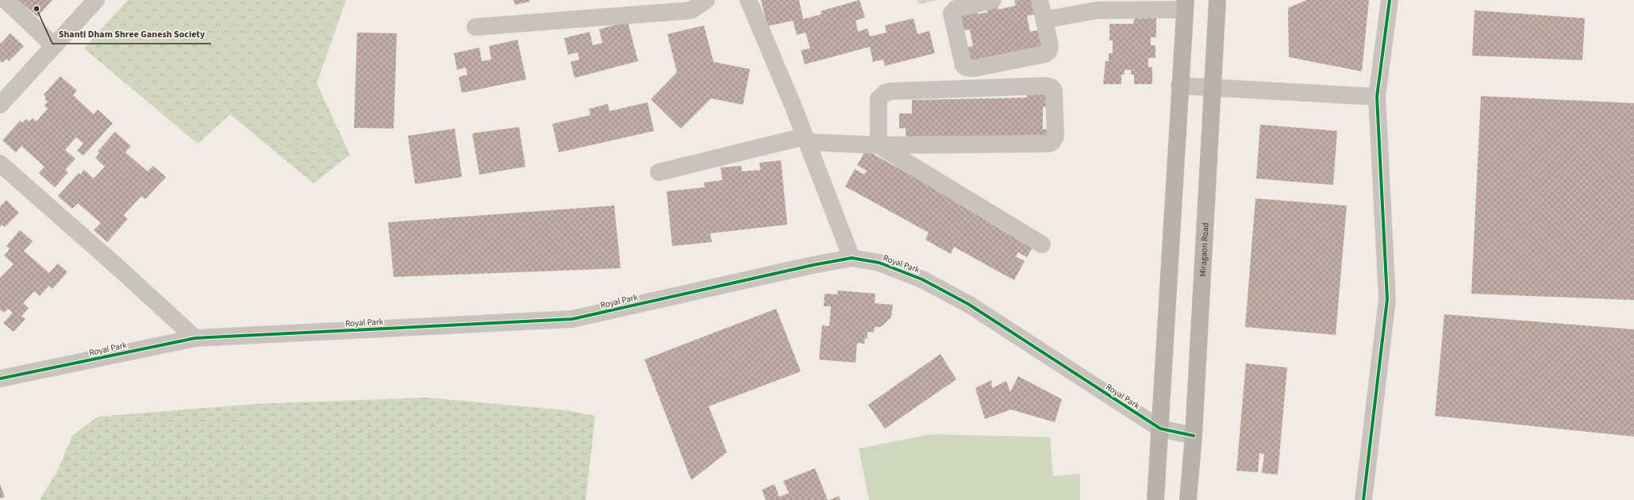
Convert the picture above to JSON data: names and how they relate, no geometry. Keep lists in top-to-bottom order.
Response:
{
  "streets": {
    "main road": ["Miragaon Road"],
    "street": ["Royal Park"]
  },
  "crossings": [
    ["Miragaon Road", "Royal Park"]
  ],
  "places": ["Shanti Dham Shree Ganesh Society"]
}
